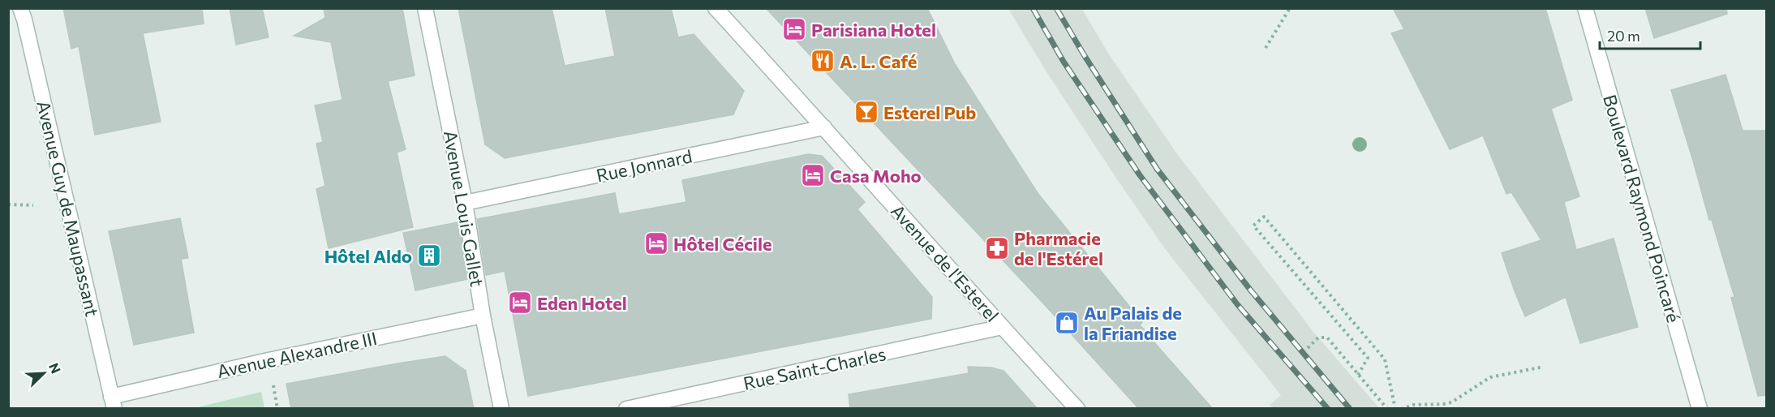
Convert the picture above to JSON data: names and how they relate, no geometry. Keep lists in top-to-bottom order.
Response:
{
  "streets": {
    "street": [
      "Rue Jonnard",
      "Avenue Guy de Maupassant",
      "Avenue Louis Gallet",
      "Boulevard Raymond Poincaré",
      "Avenue de l'Esterel",
      "Avenue Alexandre III",
      "Rue Saint-Charles"
    ]
  },
  "crossings": [
    ["Rue Jonnard", "Avenue Louis Gallet"],
    ["Rue Jonnard", "Avenue de l'Esterel"],
    ["Avenue Guy de Maupassant", "Avenue Alexandre III"],
    ["Avenue Louis Gallet", "Avenue Alexandre III"],
    ["Avenue de l'Esterel", "Rue Saint-Charles"]
  ],
  "places": {
    "hotel": [
      "Parisiana Hotel",
      "Casa Moho",
      "Hôtel Cécile",
      "Eden Hotel"
    ],
    "restaurant": ["A. L. Café"],
    "bar": ["Esterel Pub"],
    "pharmacy": ["Pharmacie de l'Estérel"],
    "building": ["Hôtel Aldo"],
    "shop": ["Au Palais de la Friandise"]
  },
  "scale_bar": "20 m",
  "north": "top right"
}
